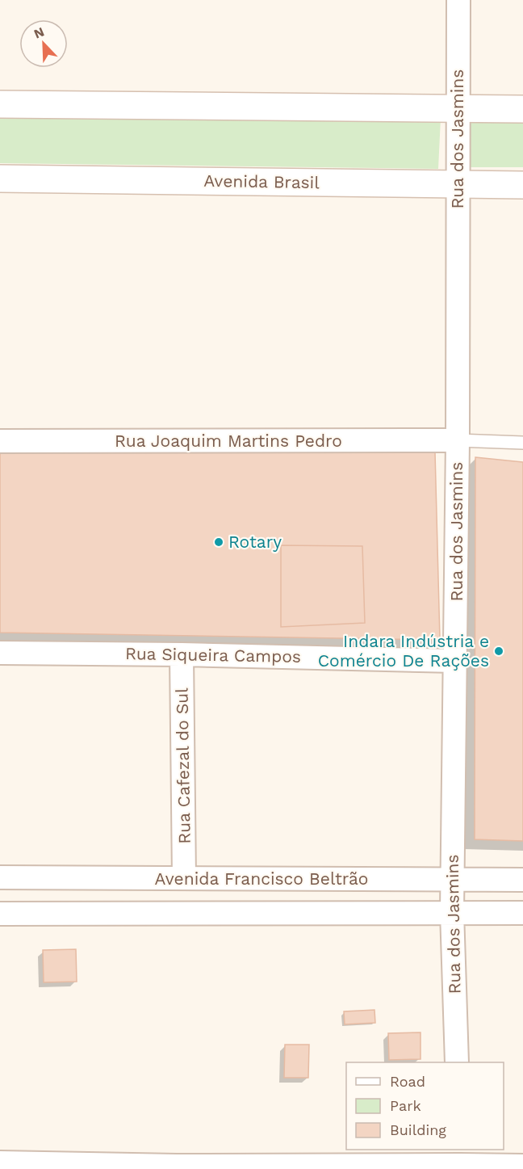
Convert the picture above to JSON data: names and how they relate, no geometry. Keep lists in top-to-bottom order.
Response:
{
  "streets": {
    "main road": ["Avenida Brasil"],
    "street": [
      "Rua dos Jasmins",
      "Rua Joaquim Martins Pedro",
      "Rua Siqueira Campos",
      "Rua Cafezal do Sul",
      "Avenida Francisco Beltrão"
    ]
  },
  "crossings": [
    ["Rua dos Jasmins", "Avenida Brasil"],
    ["Rua dos Jasmins", "Rua Joaquim Martins Pedro"],
    ["Rua dos Jasmins", "Rua Siqueira Campos"],
    ["Rua dos Jasmins", "Avenida Francisco Beltrão"],
    ["Rua Siqueira Campos", "Rua Cafezal do Sul"],
    ["Rua Cafezal do Sul", "Avenida Francisco Beltrão"]
  ],
  "places": ["Rotary", "Indara Indústria e Comércio De Rações"],
  "legend": ["Road", "Park", "Building"],
  "north": "top left"
}
